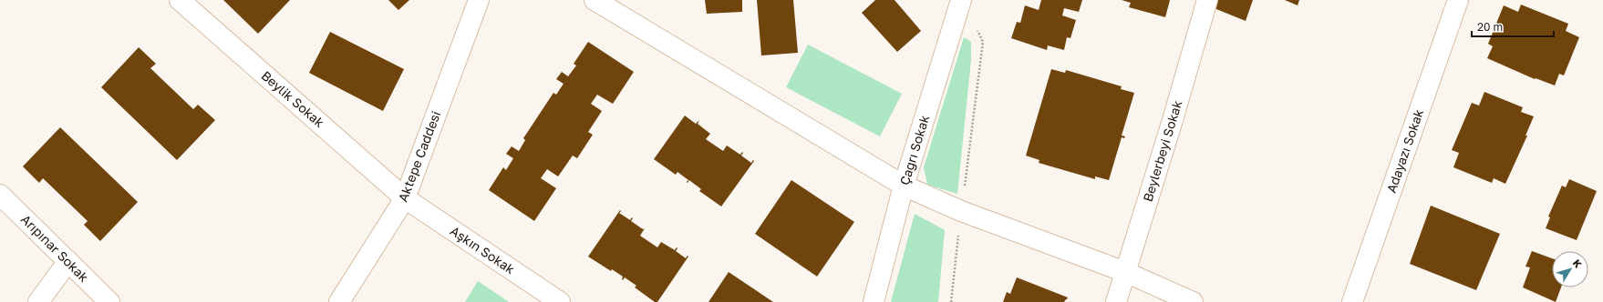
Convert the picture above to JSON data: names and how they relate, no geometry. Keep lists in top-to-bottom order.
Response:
{
  "streets": {
    "street": [
      "Beylik Sokak",
      "Çagrı Sokak",
      "Beylerbeyi Sokak",
      "Adayazı Sokak",
      "Aktepe Caddesi",
      "Arıpınar Sokak",
      "Aşkın Sokak"
    ]
  },
  "crossings": [
    ["Beylik Sokak", "Aktepe Caddesi"],
    ["Beylik Sokak", "Aşkın Sokak"],
    ["Aktepe Caddesi", "Aşkın Sokak"]
  ],
  "scale_bar": "20 m",
  "north": "top right"
}
